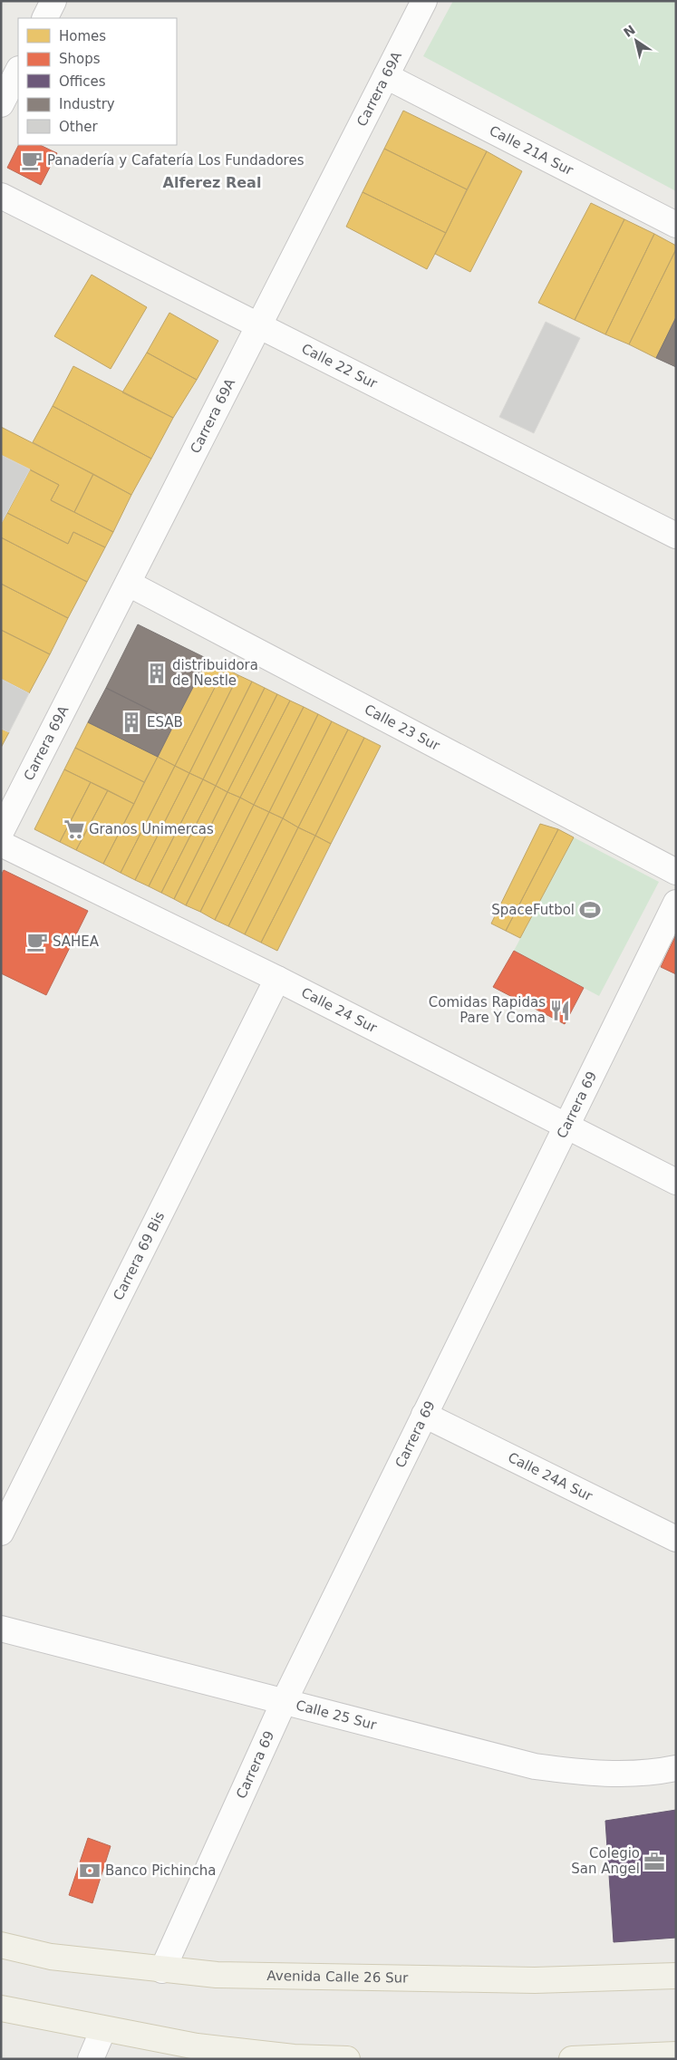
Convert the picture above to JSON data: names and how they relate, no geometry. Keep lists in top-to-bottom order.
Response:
{
  "streets": {
    "main road": ["Avenida Calle 26 Sur"],
    "street": [
      "Carrera 69A",
      "Calle 21A Sur",
      "Calle 22 Sur",
      "Calle 23 Sur",
      "Calle 24 Sur",
      "Carrera 69",
      "Carrera 69 Bis",
      "Calle 24A Sur",
      "Calle 25 Sur"
    ]
  },
  "crossings": [
    ["Carrera 69A", "Calle 21A Sur"],
    ["Carrera 69A", "Calle 22 Sur"],
    ["Carrera 69A", "Calle 23 Sur"],
    ["Calle 24 Sur", "Carrera 69"],
    ["Calle 24 Sur", "Carrera 69 Bis"],
    ["Carrera 69", "Calle 24A Sur"],
    ["Carrera 69", "Calle 25 Sur"],
    ["Carrera 69", "Avenida Calle 26 Sur"]
  ],
  "districts": ["Alferez Real"],
  "places": {
    "cafe": ["Panadería y Cafatería Los Fundadores", "SAHEA"],
    "building": ["distribuidora de Nestle", "ESAB"],
    "supermarket": ["Granos Unimercas"],
    "sports": ["SpaceFutbol"],
    "restaurant": ["Comidas Rapidas Pare Y Coma"],
    "office": ["Colegio San Angel"],
    "bank": ["Banco Pichincha"]
  },
  "legend": [
    "Homes",
    "Shops",
    "Offices",
    "Industry",
    "Other"
  ],
  "north": "top left"
}
